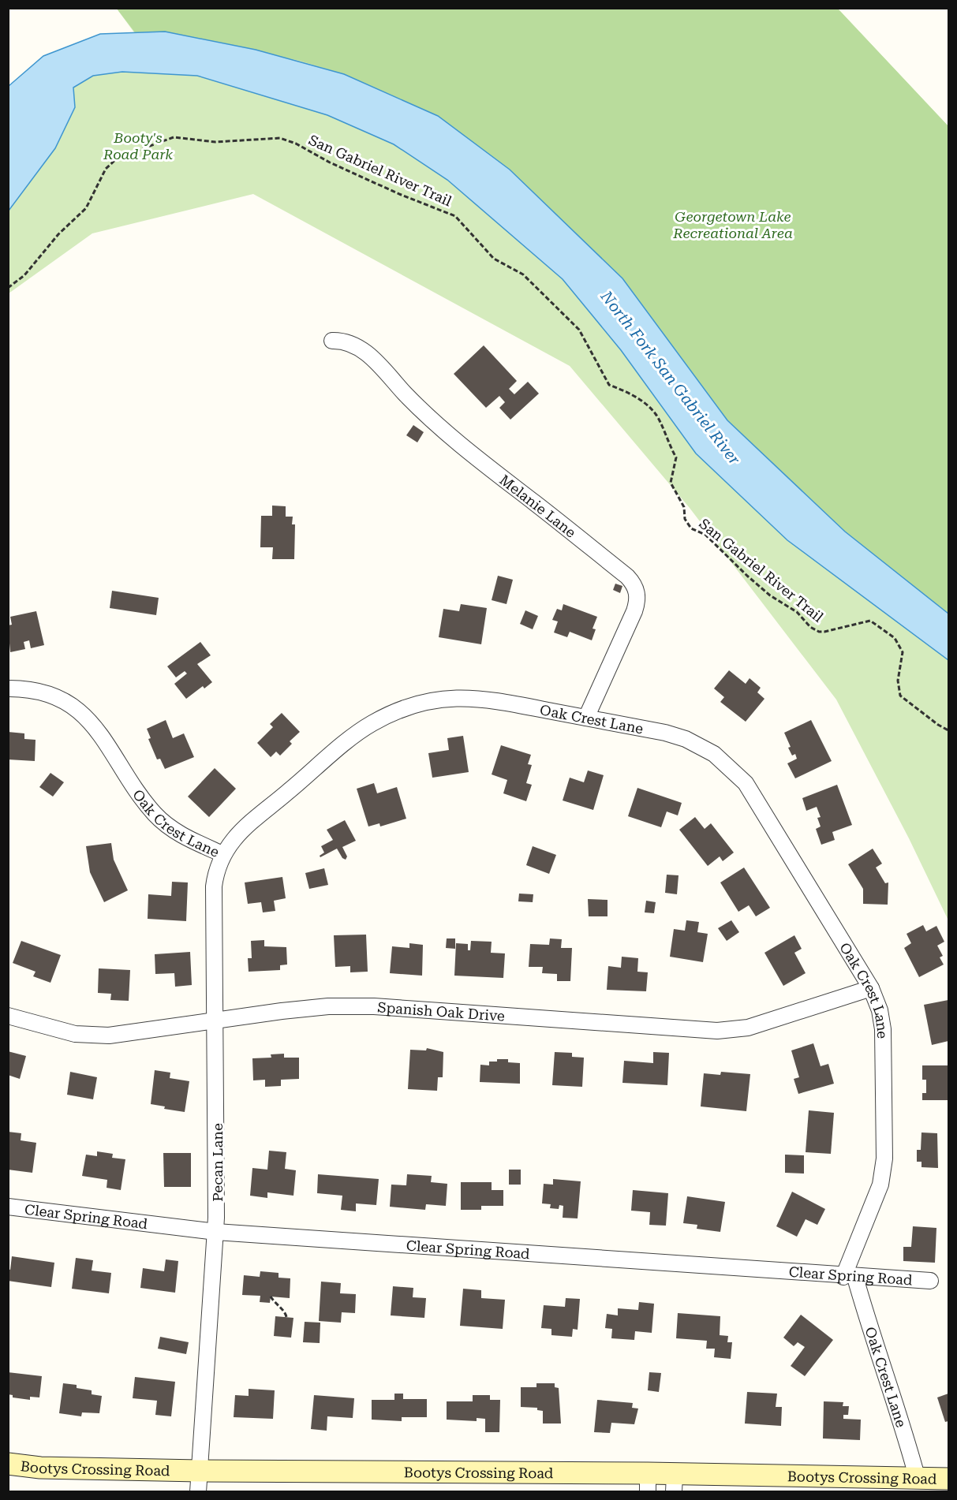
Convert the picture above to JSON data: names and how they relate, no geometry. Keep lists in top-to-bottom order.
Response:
{
  "streets": {
    "street": [
      "Melanie Lane",
      "Oak Crest Lane",
      "Spanish Oak Drive",
      "Pecan Lane",
      "Clear Spring Road",
      "Bootys Crossing Road"
    ],
    "path": ["San Gabriel River Trail"]
  },
  "crossings": [
    ["Melanie Lane", "Oak Crest Lane"],
    ["Oak Crest Lane", "Spanish Oak Drive"],
    ["Oak Crest Lane", "Pecan Lane"],
    ["Oak Crest Lane", "Clear Spring Road"],
    ["Oak Crest Lane", "Bootys Crossing Road"],
    ["Spanish Oak Drive", "Pecan Lane"],
    ["Pecan Lane", "Clear Spring Road"],
    ["Pecan Lane", "Bootys Crossing Road"]
  ],
  "water": ["North Fork San Gabriel River"],
  "parks": ["Booty's Road Park", "Georgetown Lake Recreational Area"]
}
